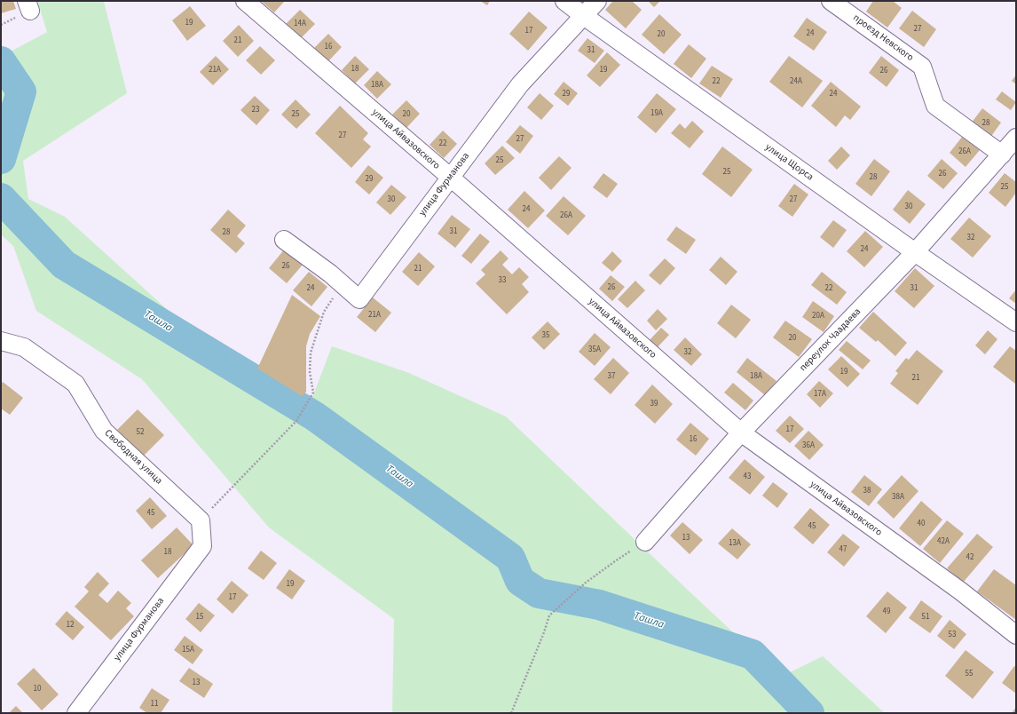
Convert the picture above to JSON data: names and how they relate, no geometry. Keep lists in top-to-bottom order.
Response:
{
  "streets": {
    "street": [
      "проезд Невского",
      "улица Айвазовского",
      "улица Щорса",
      "улица Фурманова",
      "переулок Чаадаева",
      "Свободная улица"
    ]
  },
  "crossings": [
    ["проезд Невского", "переулок Чаадаева"],
    ["улица Айвазовского", "улица Фурманова"],
    ["улица Айвазовского", "переулок Чаадаева"],
    ["улица Щорса", "улица Фурманова"],
    ["улица Щорса", "переулок Чаадаева"],
    ["улица Фурманова", "Свободная улица"]
  ],
  "water": ["Ташла"],
  "house_numbers": [
    "19",
    "14А",
    "27",
    "17",
    "24",
    "20",
    "21",
    "16",
    "31",
    "18",
    "21А",
    "19",
    "26",
    "22",
    "24А",
    "18А",
    "29",
    "24",
    "23",
    "19А",
    "25",
    "20",
    "28",
    "27",
    "27",
    "22",
    "26А",
    "25",
    "25",
    "26",
    "28",
    "29",
    "25",
    "30",
    "27",
    "30",
    "24",
    "26А",
    "31",
    "28",
    "32",
    "24",
    "26",
    "21",
    "33",
    "26",
    "24",
    "22",
    "31",
    "21А",
    "20А",
    "35",
    "20",
    "35А",
    "32",
    "19",
    "37",
    "18А",
    "21",
    "17А",
    "39",
    "17",
    "52",
    "16",
    "36А",
    "43",
    "38",
    "38А",
    "45",
    "40",
    "45",
    "13",
    "42А",
    "13А",
    "47",
    "18",
    "42",
    "19",
    "17",
    "49",
    "15",
    "51",
    "12",
    "53",
    "15А",
    "55",
    "13",
    "10",
    "11"
  ]
}
